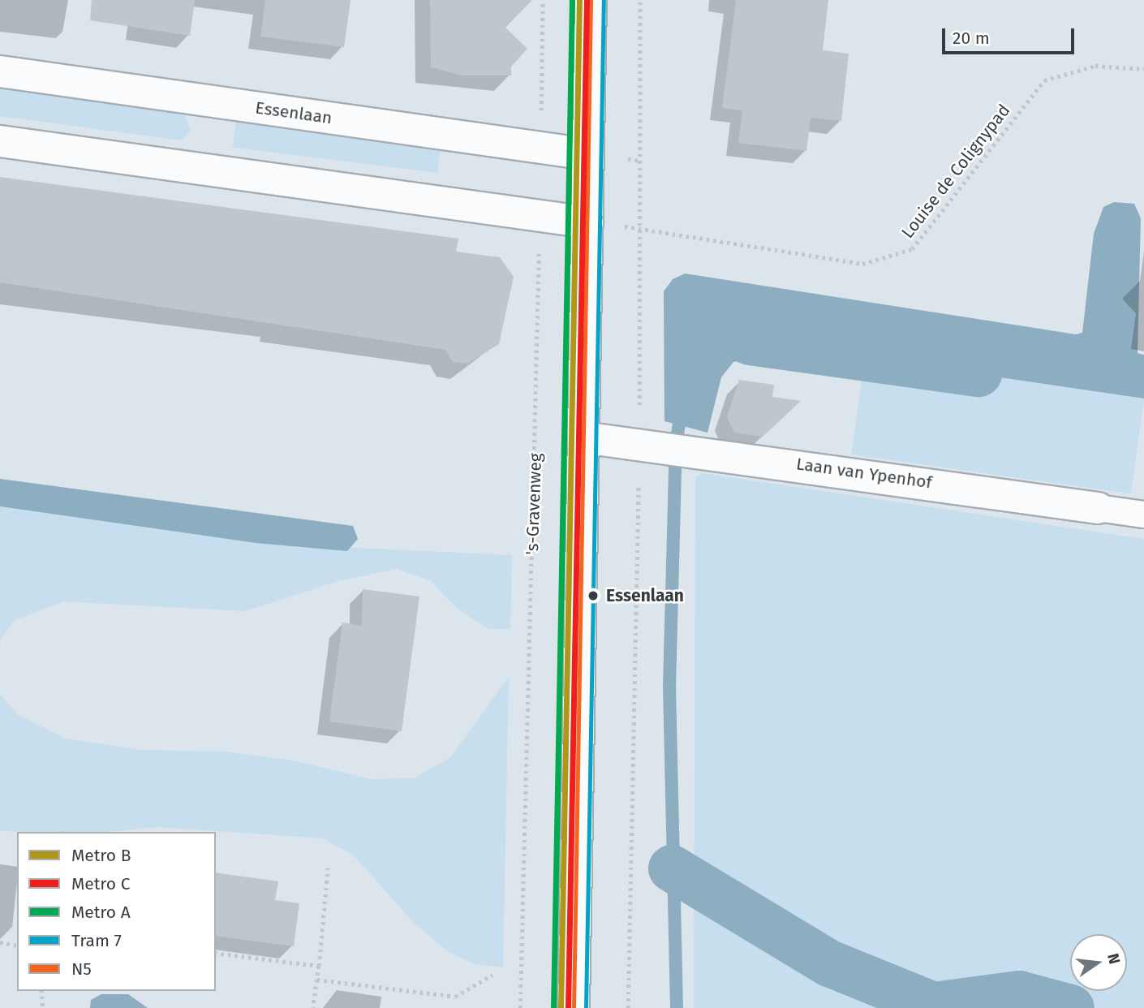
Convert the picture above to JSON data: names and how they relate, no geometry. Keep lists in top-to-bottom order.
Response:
{
  "streets": {
    "street": ["Essenlaan", "Laan van Ypenhof"],
    "path": ["Louise de Colignypad", "'s-Gravenweg"]
  },
  "places": ["Essenlaan"],
  "lines": [
    "metro line B",
    "metro line C",
    "metro line A",
    "tram line 7",
    "transit line N5"
  ],
  "legend": [
    "Metro B",
    "Metro C",
    "Metro A",
    "Tram 7",
    "N5"
  ],
  "scale_bar": "20 m",
  "north": "right"
}
